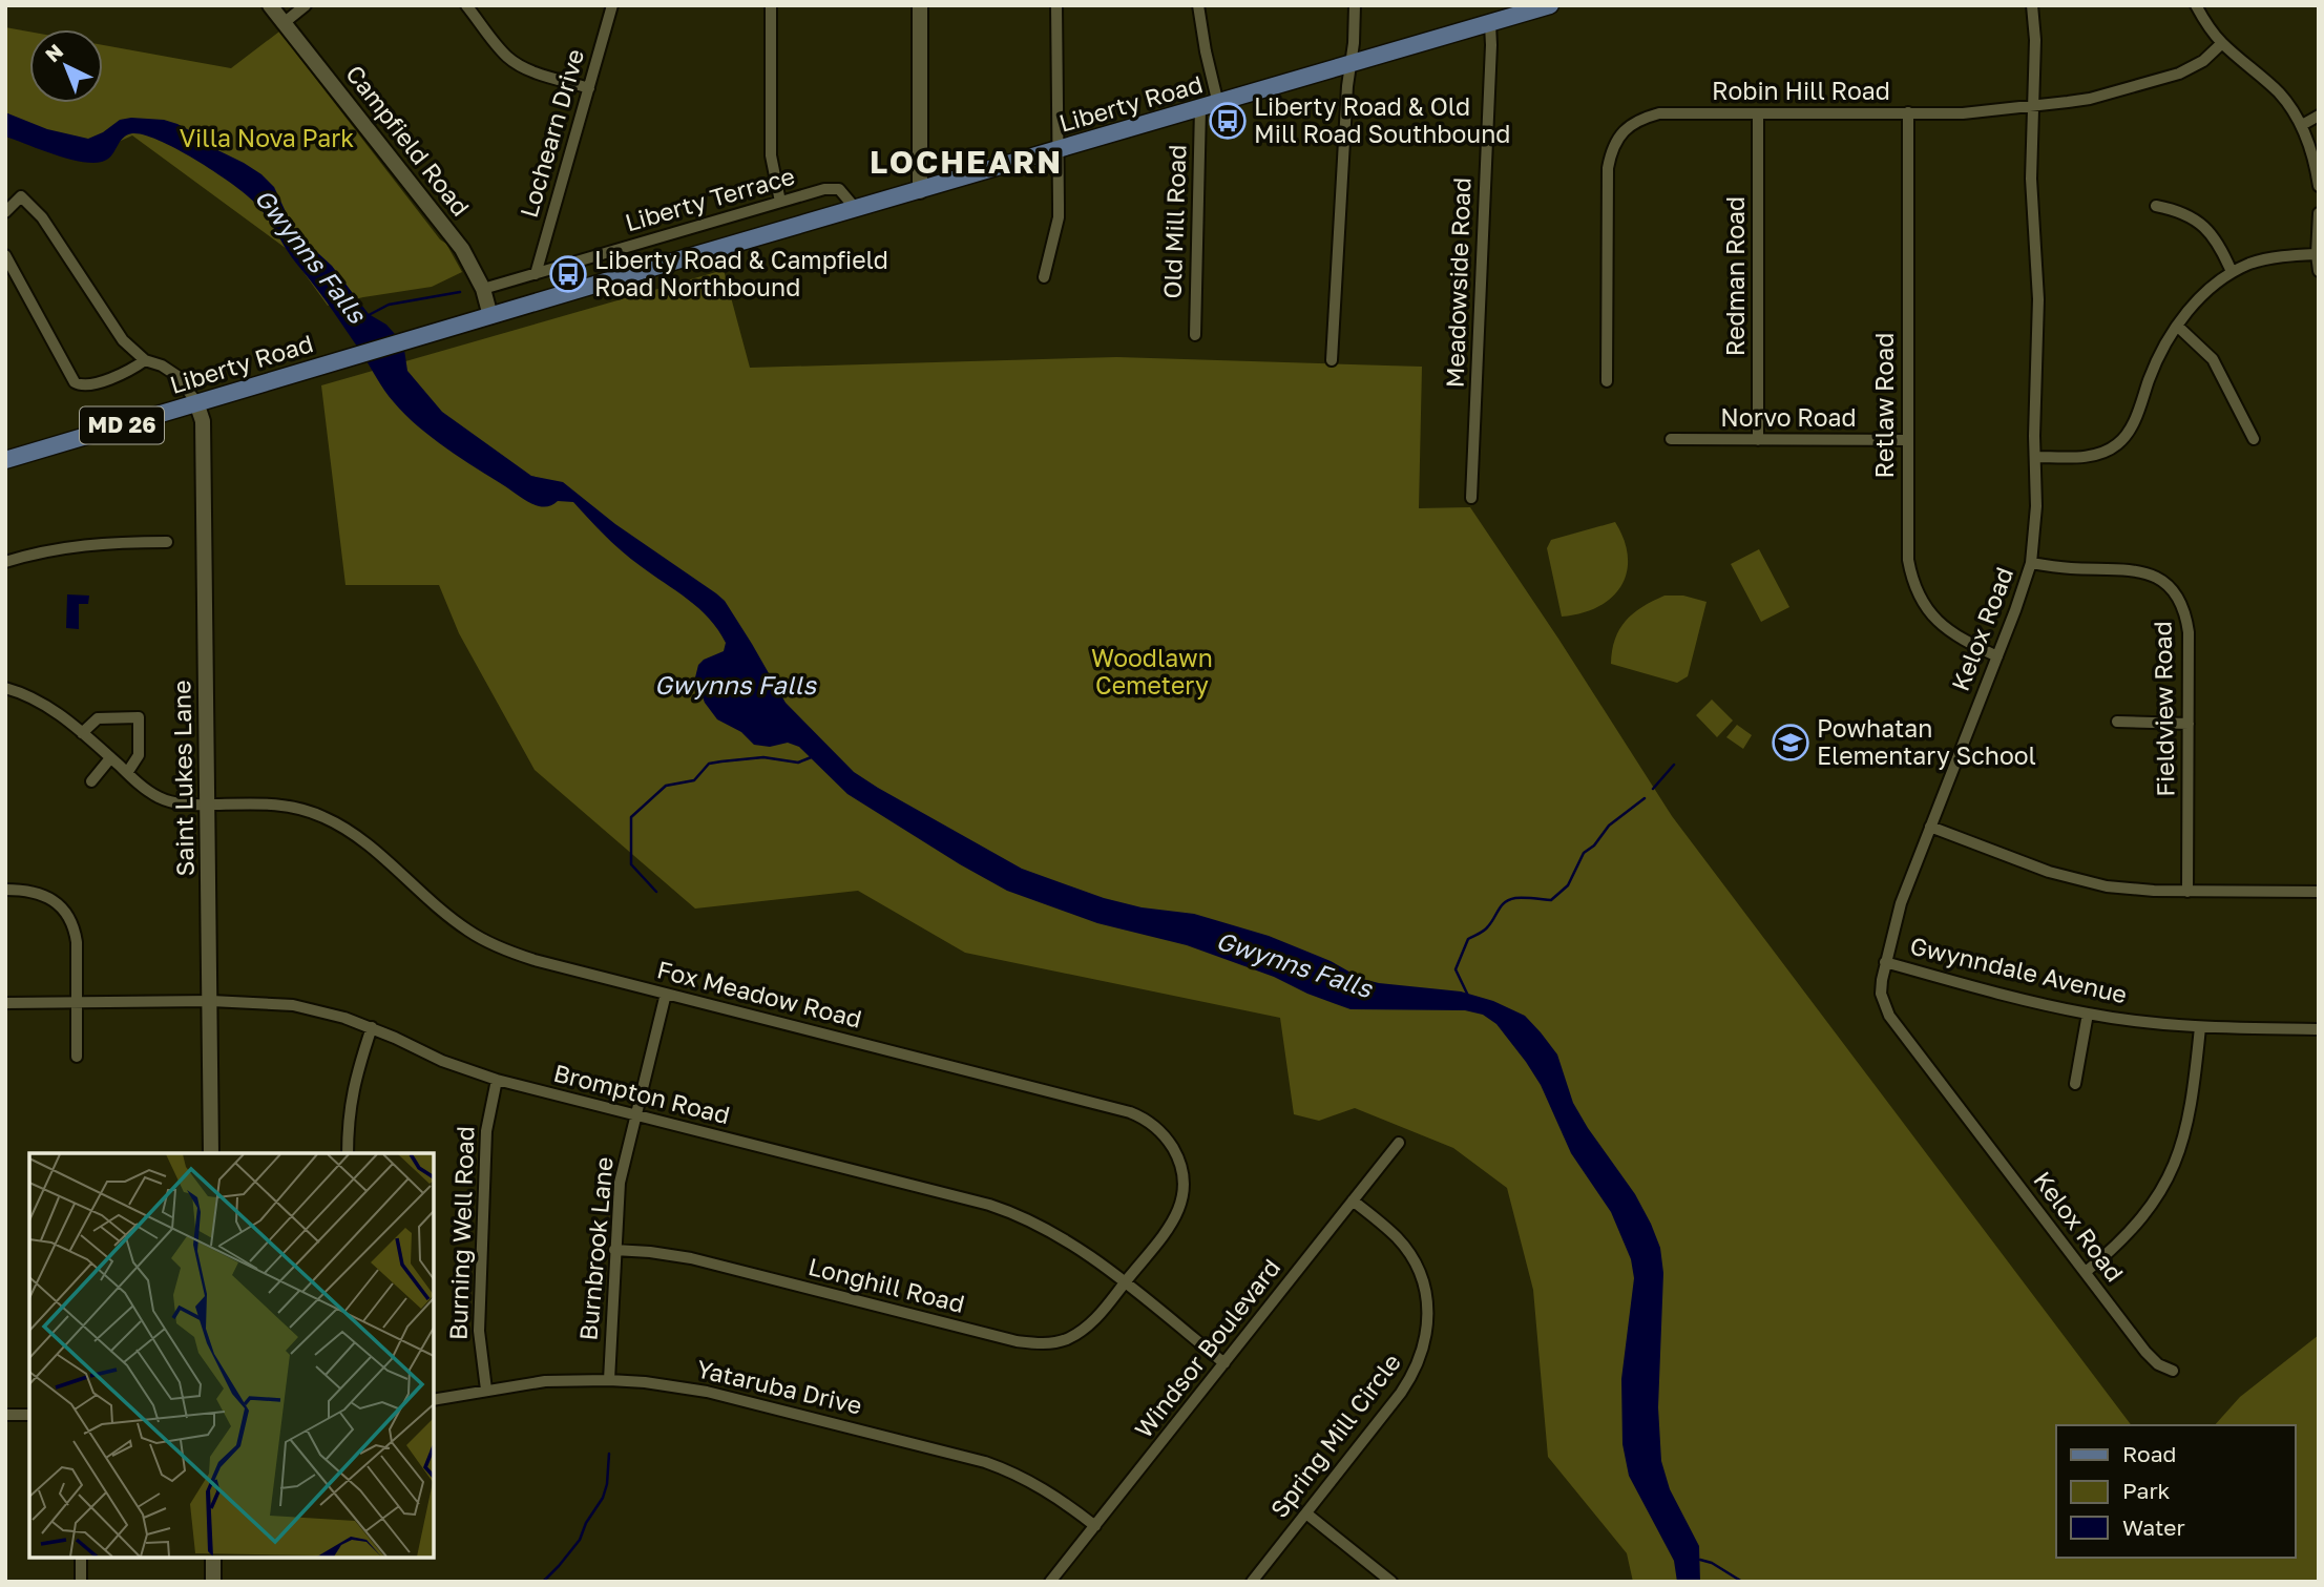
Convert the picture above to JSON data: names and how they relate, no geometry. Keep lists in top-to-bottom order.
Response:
{
  "streets": {
    "main road": ["Liberty Road", "MD 26"],
    "street": [
      "Robin Hill Road",
      "Lochearn Drive",
      "Campfield Road",
      "Liberty Terrace",
      "Old Mill Road",
      "Redman Road",
      "Meadowside Road",
      "Retlaw Road",
      "Norvo Road",
      "Kelox Road",
      "Fieldview Road",
      "Saint Lukes Lane",
      "Gwynndale Avenue",
      "Fox Meadow Road",
      "Brompton Road",
      "Burning Well Road",
      "Burnbrook Lane",
      "Longhill Road",
      "Windsor Boulevard",
      "Yataruba Drive",
      "Spring Mill Circle"
    ]
  },
  "crossings": [
    ["Robin Hill Road", "Redman Road"],
    ["Robin Hill Road", "Retlaw Road"],
    ["Robin Hill Road", "Kelox Road"],
    ["Liberty Road", "Campfield Road"],
    ["Liberty Road", "Liberty Terrace"],
    ["Liberty Road", "Old Mill Road"],
    ["Liberty Road", "Meadowside Road"],
    ["Liberty Road", "Saint Lukes Lane"],
    ["Lochearn Drive", "Liberty Terrace"],
    ["Campfield Road", "Liberty Terrace"],
    ["Redman Road", "Norvo Road"],
    ["Retlaw Road", "Norvo Road"],
    ["Retlaw Road", "Kelox Road"],
    ["Kelox Road", "Fieldview Road"],
    ["Kelox Road", "Gwynndale Avenue"],
    ["Saint Lukes Lane", "Fox Meadow Road"],
    ["Saint Lukes Lane", "Brompton Road"],
    ["Fox Meadow Road", "Brompton Road"],
    ["Fox Meadow Road", "Burnbrook Lane"],
    ["Fox Meadow Road", "Longhill Road"],
    ["Brompton Road", "Burning Well Road"],
    ["Brompton Road", "Burnbrook Lane"],
    ["Brompton Road", "Longhill Road"],
    ["Brompton Road", "Windsor Boulevard"],
    ["Burning Well Road", "Yataruba Drive"],
    ["Burnbrook Lane", "Longhill Road"],
    ["Burnbrook Lane", "Yataruba Drive"],
    ["Windsor Boulevard", "Yataruba Drive"],
    ["Windsor Boulevard", "Spring Mill Circle"]
  ],
  "districts": ["LOCHEARN"],
  "water": ["Gwynns Falls"],
  "parks": ["Villa Nova Park", "Woodlawn Cemetery"],
  "places": {
    "bus stop": ["Liberty Road & Old Mill Road Southbound", "Liberty Road & Campfield Road Northbound"],
    "school or university": ["Powhatan Elementary School"]
  },
  "legend": ["Road", "Park", "Water"],
  "north": "top left"
}
